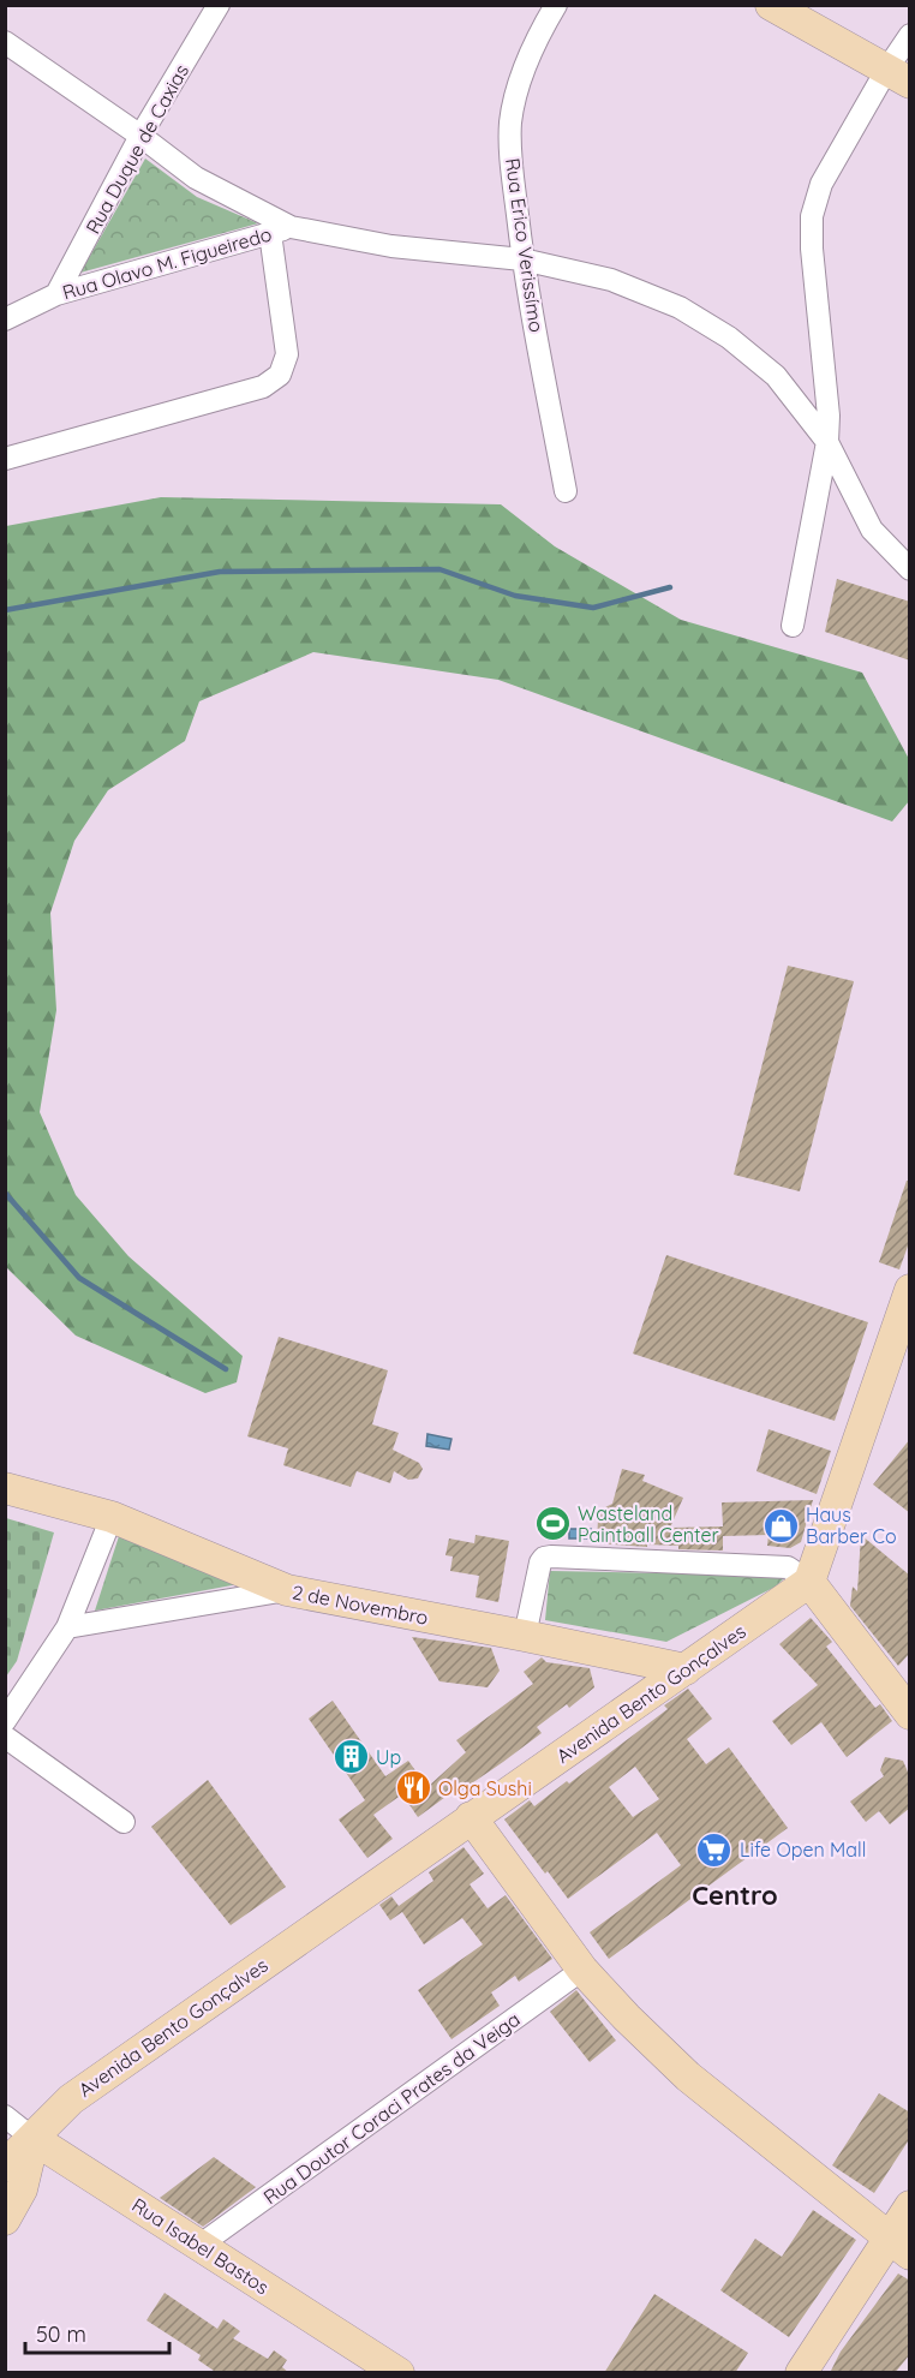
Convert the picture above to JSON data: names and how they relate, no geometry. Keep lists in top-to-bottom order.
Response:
{
  "streets": {
    "street": [
      "Rua Duque de Caxias",
      "Rua Erico Verissímo",
      "Rua Olavo M. Figueiredo",
      "2 de Novembro",
      "Avenida Bento Gonçalves",
      "Rua Doutor Coraci Prates da Veiga",
      "Rua Isabel Bastos"
    ]
  },
  "crossings": [
    ["Rua Duque de Caxias", "Rua Olavo M. Figueiredo"],
    ["2 de Novembro", "Avenida Bento Gonçalves"],
    ["Avenida Bento Gonçalves", "Rua Isabel Bastos"],
    ["Rua Doutor Coraci Prates da Veiga", "Rua Isabel Bastos"]
  ],
  "districts": ["Centro"],
  "places": {
    "sports": ["Wasteland Paintball Center"],
    "shop": ["Haus Barber Co"],
    "building": ["Up"],
    "restaurant": ["Olga Sushi"],
    "supermarket": ["Life Open Mall"]
  },
  "scale_bar": "50 m"
}
